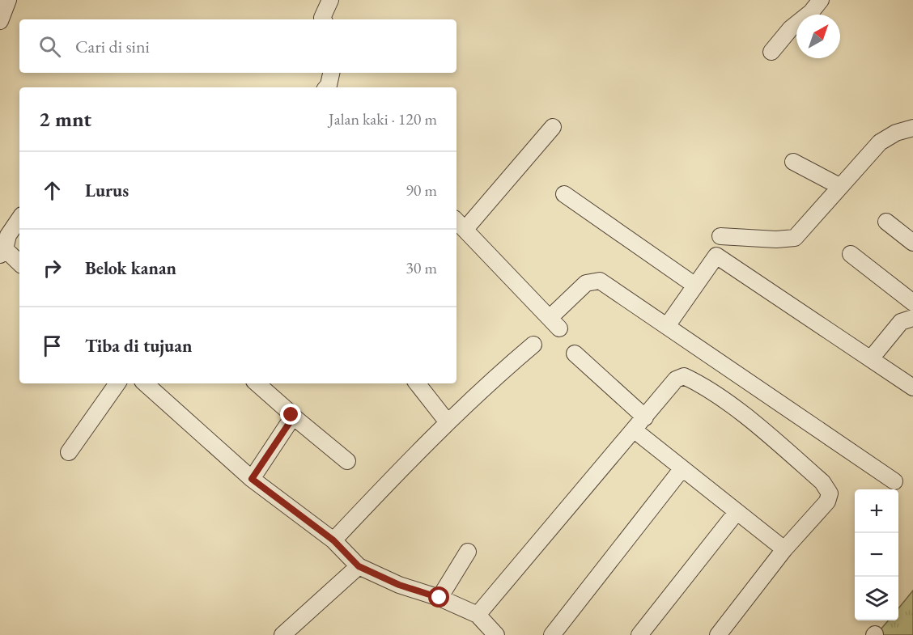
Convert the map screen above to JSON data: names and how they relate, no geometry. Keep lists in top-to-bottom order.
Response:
{
  "north": "top right",
  "page": {
    "search": "Cari di sini",
    "heading": ["2 mnt", "Jalan kaki · 120 m"],
    "list": [
      ["Lurus", "90 m"],
      ["Belok kanan", "30 m"],
      "Tiba di tujuan"
    ],
    "map_buttons": ["+", "−"]
  }
}
